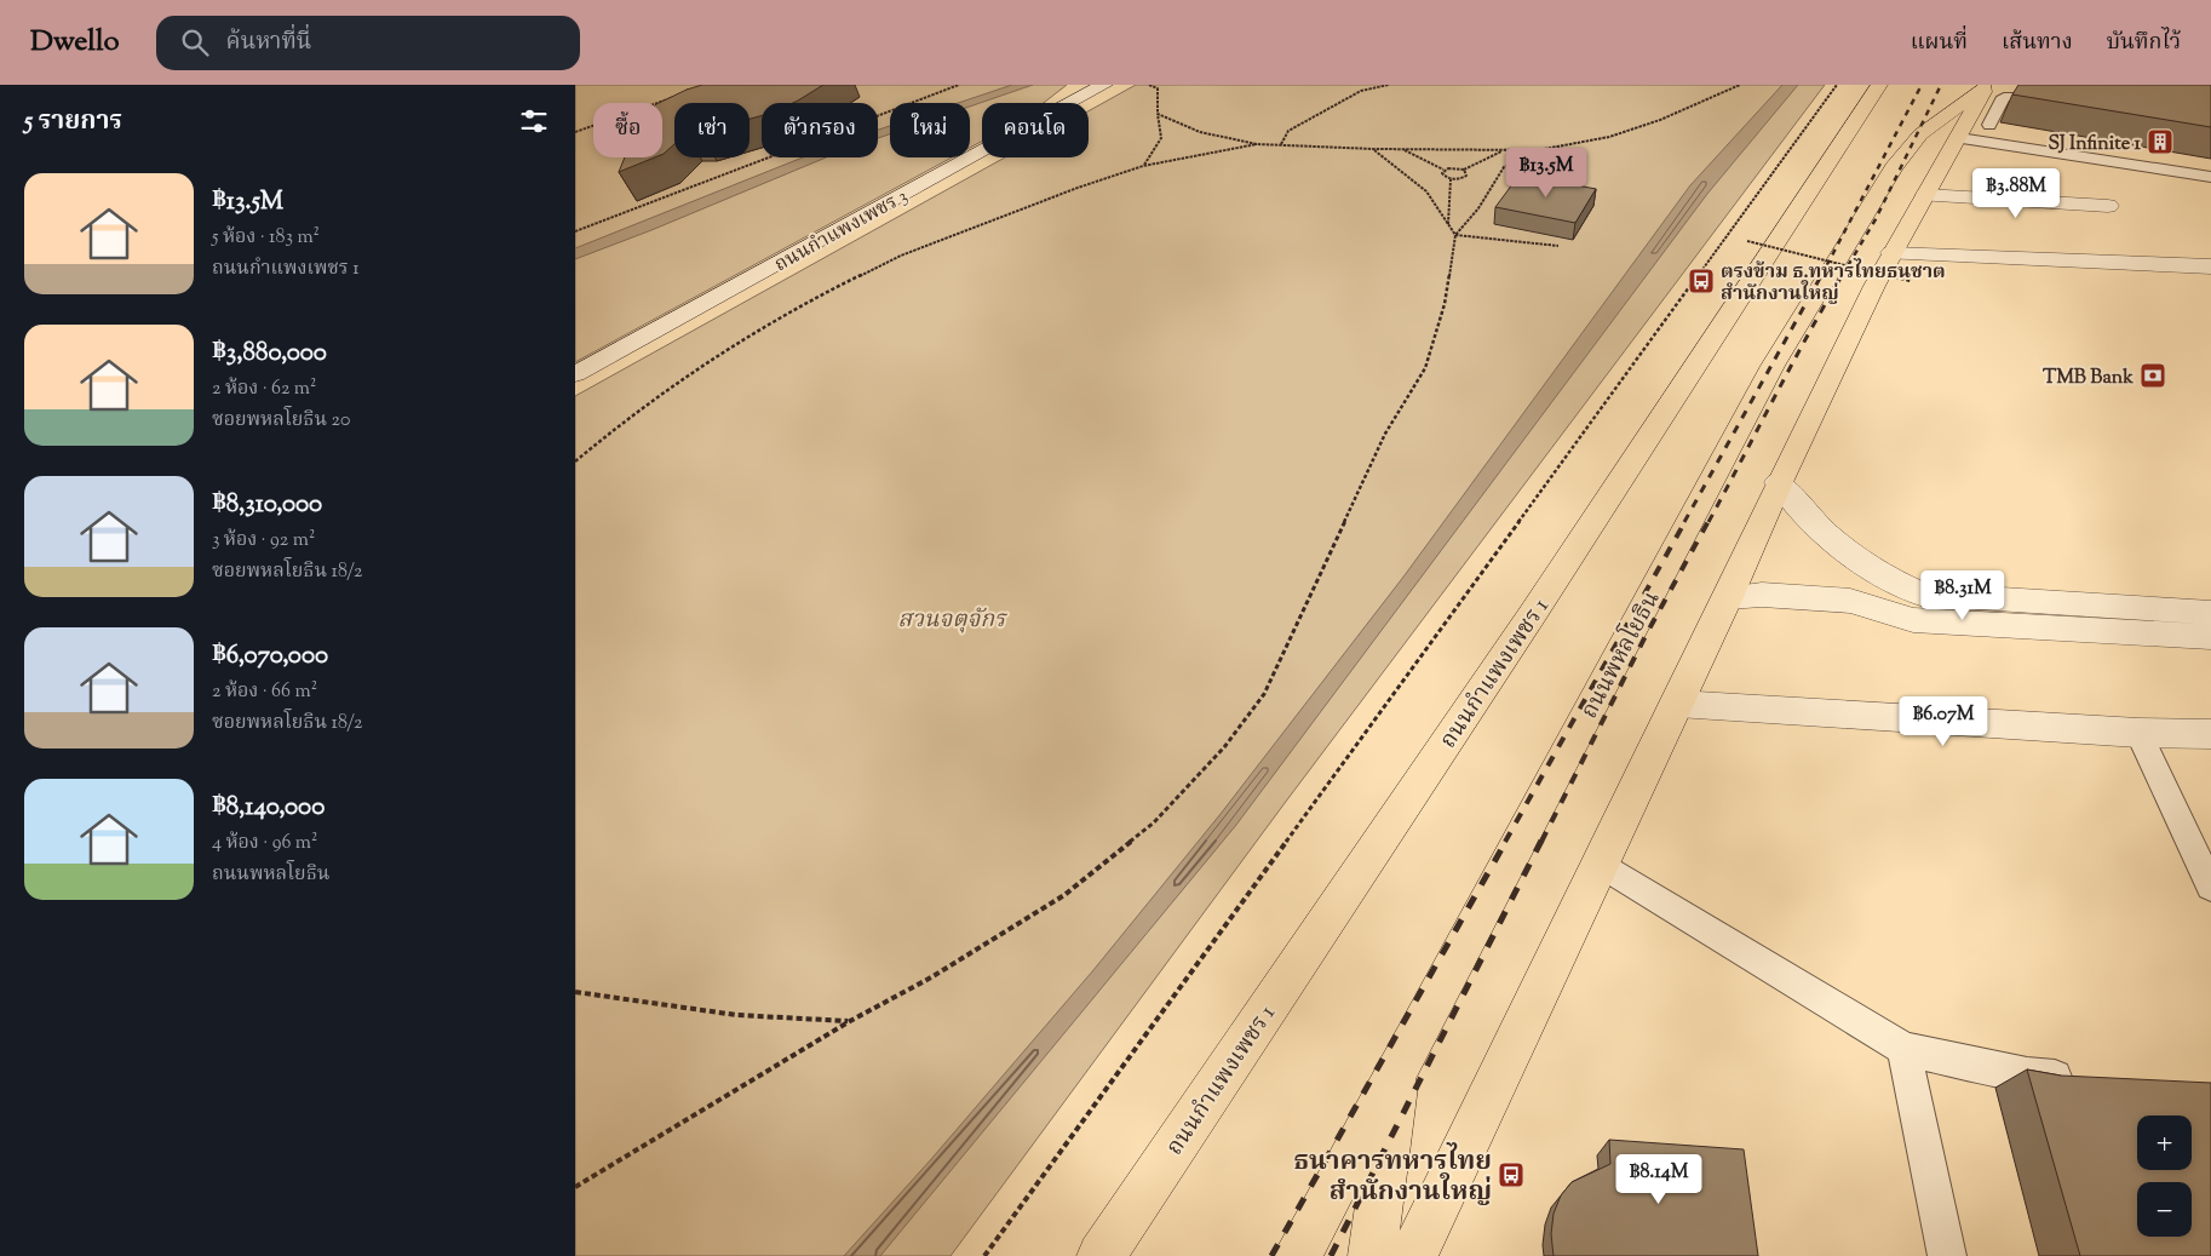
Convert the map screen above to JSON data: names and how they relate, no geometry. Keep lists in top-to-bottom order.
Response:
{
  "streets": {
    "main road": ["ถนนพหลโยธิน", "ถนนกำแพงเพชร 1"],
    "street": ["ถนนกำแพงเพชร 3"]
  },
  "parks": ["สวนจตุจักร"],
  "places": {
    "building": ["SJ Infinite 1"],
    "bus stop": ["ตรงข้าม ธ.ทหารไทยธนชาต สำนักงานใหญ่", "ธนาคารทหารไทย สำนักงานใหญ่"],
    "bank": ["TMB Bank"]
  },
  "page": {
    "header": "Dwello",
    "search": "ค้นหาที่นี่",
    "nav": ["แผนที่", "เส้นทาง", "บันทึกไว้"],
    "heading": "5 รายการ",
    "chip": [
      "ซื้อ",
      "เช่า",
      "ตัวกรอง",
      "ใหม่",
      "คอนโด"
    ],
    "price": [
      "฿13.5M",
      "฿3.88M",
      "฿8.31M",
      "฿6.07M",
      "฿8.14M"
    ],
    "list": [
      {
        "name": "฿13.5M",
        "note": "5 ห้อง · 183 m² · ถนนกำแพงเพชร 1"
      },
      {
        "name": "฿3,880,000",
        "note": "2 ห้อง · 62 m² · ซอยพหลโยธิน 20"
      },
      {
        "name": "฿8,310,000",
        "note": "3 ห้อง · 92 m² · ซอยพหลโยธิน 18/2"
      },
      {
        "name": "฿6,070,000",
        "note": "2 ห้อง · 66 m² · ซอยพหลโยธิน 18/2"
      },
      {
        "name": "฿8,140,000",
        "note": "4 ห้อง · 96 m² · ถนนพหลโยธิน"
      }
    ],
    "map_buttons": ["+", "−"]
  }
}
